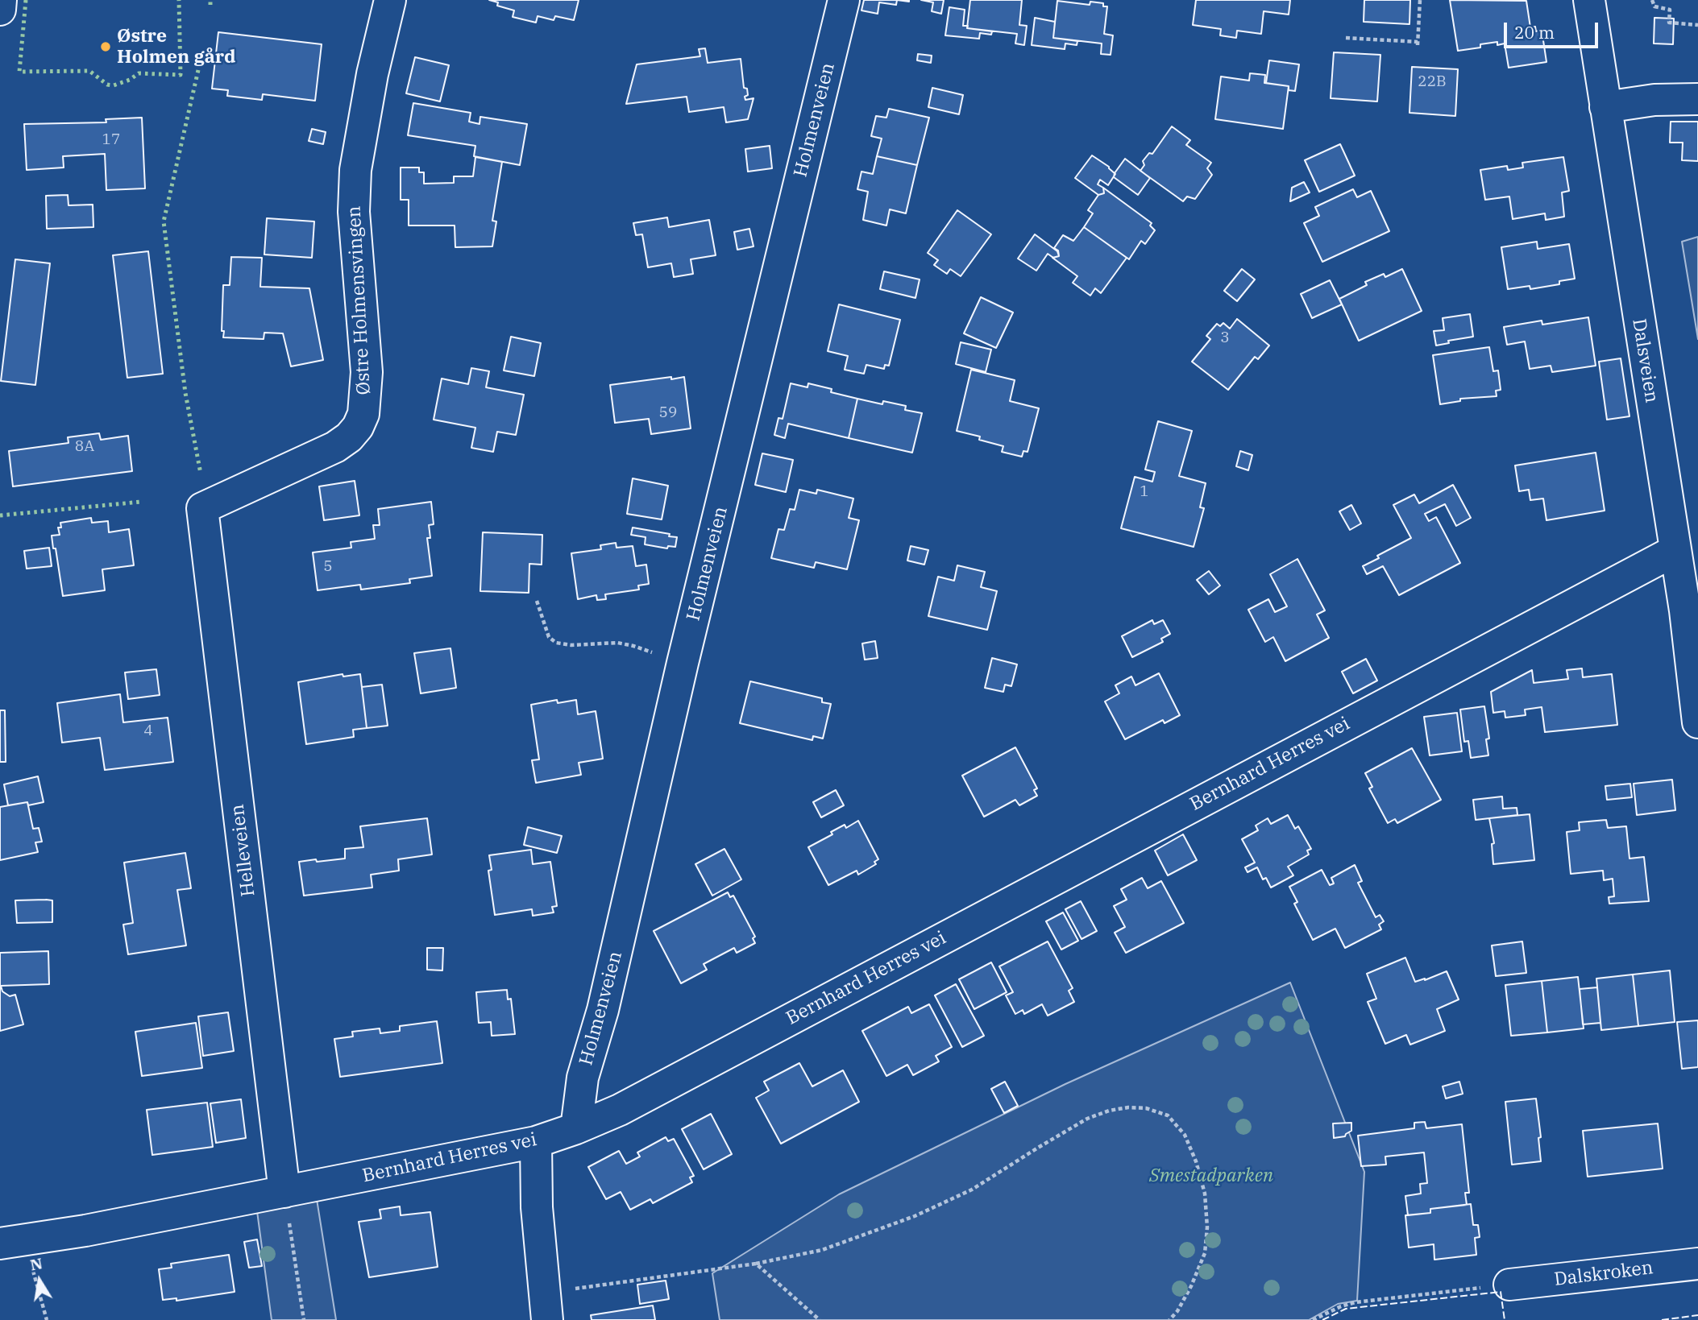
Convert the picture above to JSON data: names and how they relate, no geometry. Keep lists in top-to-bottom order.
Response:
{
  "streets": {
    "street": [
      "Holmenveien",
      "Østre Holmensvingen",
      "Dalsveien",
      "Bernhard Herres vei",
      "Helleveien",
      "Dalskroken"
    ]
  },
  "crossings": [
    ["Holmenveien", "Bernhard Herres vei"],
    ["Østre Holmensvingen", "Helleveien"],
    ["Dalsveien", "Bernhard Herres vei"],
    ["Bernhard Herres vei", "Helleveien"]
  ],
  "parks": ["Smestadparken"],
  "places": ["Østre Holmen gård"],
  "house_numbers": [
    "22B",
    "17",
    "3",
    "59",
    "8A",
    "1",
    "5",
    "4"
  ],
  "scale_bar": "20 m",
  "north": "top"
}
